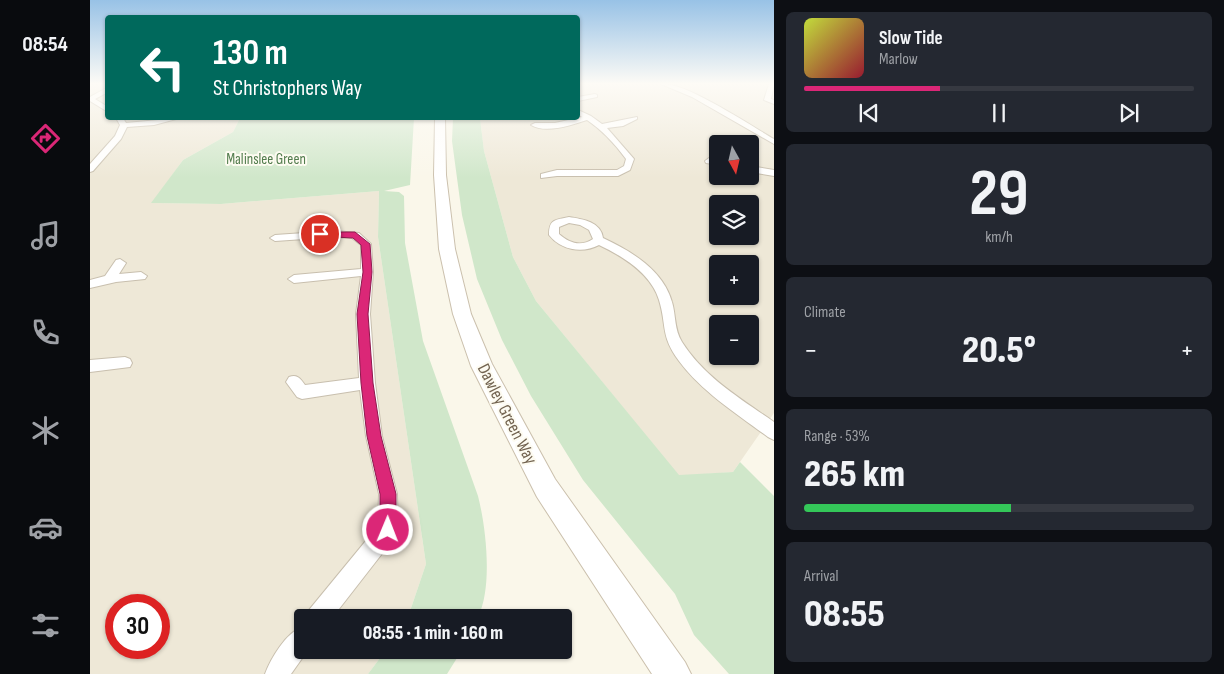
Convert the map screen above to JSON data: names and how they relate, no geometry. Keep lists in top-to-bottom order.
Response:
{
  "streets": {
    "main road": ["Dawley Green Way"]
  },
  "parks": ["Malinslee Green"],
  "north": "bottom",
  "page": {
    "tabs": "08:54",
    "turn": ["130 m", "St Christophers Way"],
    "song": ["Slow Tide", "Marlow"],
    "map_buttons": ["+", "−"],
    "tile": [
      ["29", "km/h"],
      "Climate",
      ["Range · 53%", "265 km"],
      ["Arrival", "08:55"]
    ],
    "heat": ["−", "20.5°", "+"],
    "limit": "30",
    "trip": "08:55 · 1 min · 160 m"
  }
}
